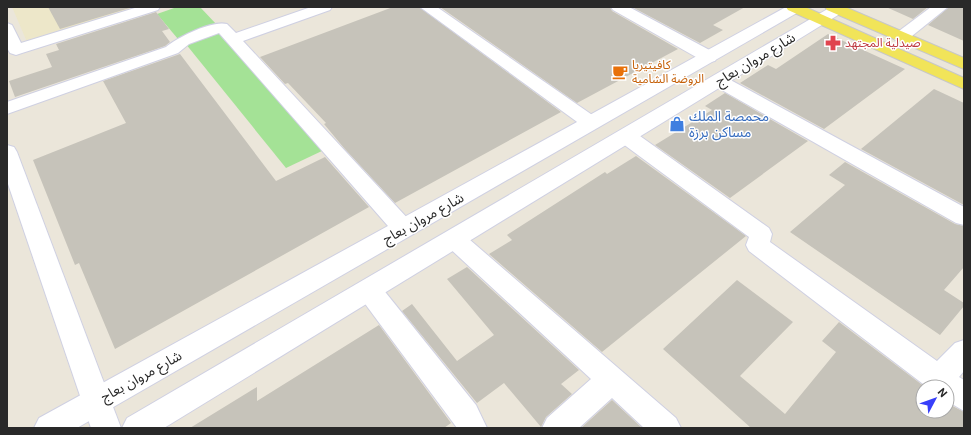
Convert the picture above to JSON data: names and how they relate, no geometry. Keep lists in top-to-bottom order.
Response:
{
  "streets": {
    "street": ["شارع مروان بعاج"]
  },
  "places": {
    "pharmacy": ["صيدلية المجتهد"],
    "cafe": ["كافيتيريا الروضة الشامية"],
    "shop": ["محمصة الملك مساكن برزة"]
  },
  "north": "top right"
}
